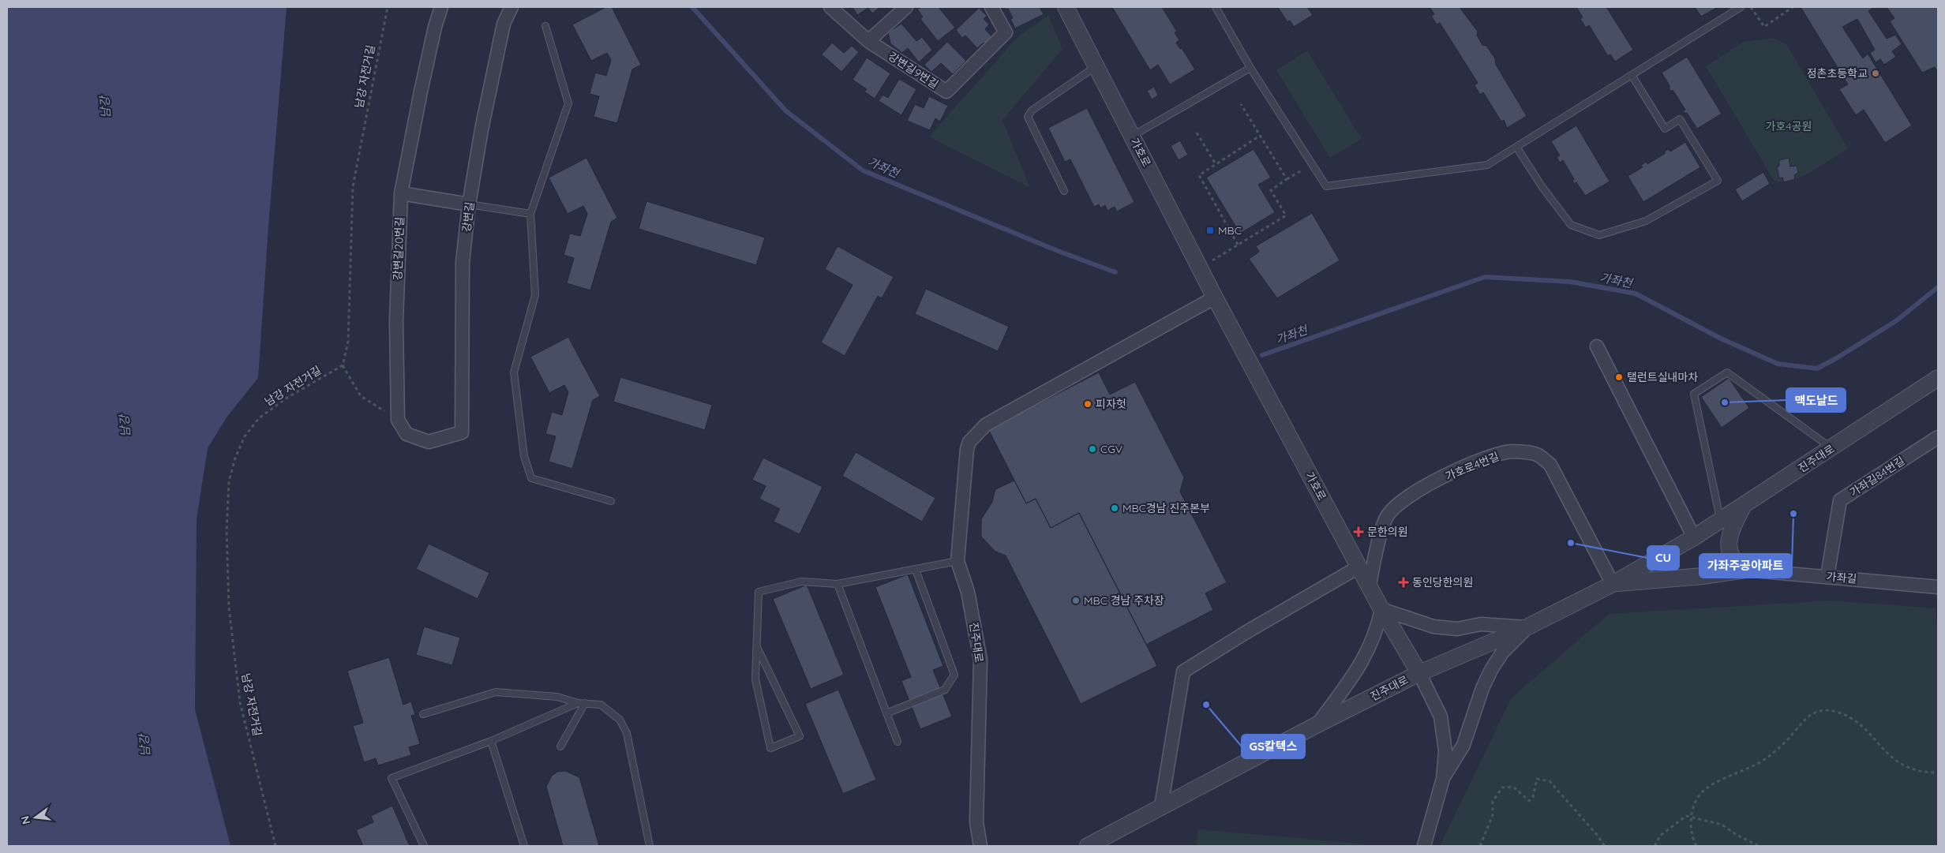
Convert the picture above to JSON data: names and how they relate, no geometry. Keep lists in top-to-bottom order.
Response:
{
  "streets": {
    "street": [
      "강변길9번길",
      "가호로",
      "강변길",
      "강변길20번길",
      "진주대로",
      "가호로4번길",
      "가좌길84번길",
      "가좌길"
    ],
    "path": ["남강 자전거길"]
  },
  "crossings": [
    ["가호로", "진주대로"],
    ["가호로", "가호로4번길"],
    ["강변길", "강변길20번길"],
    ["진주대로", "가호로4번길"],
    ["가좌길84번길", "가좌길"]
  ],
  "water": ["남강", "가좌천"],
  "parks": ["가호4공원"],
  "places": {
    "other": [
      "정촌초등학교",
      "탤런트실내마차",
      "맥도날드",
      "피자헛",
      "CGV",
      "MBC경남 진주본부",
      "가좌주공아파트",
      "CU",
      "MBC 경남 주차장",
      "GS칼텍스"
    ],
    "transit": ["MBC"],
    "health": ["문한의원", "동인당한의원"]
  },
  "north": "left"
}
